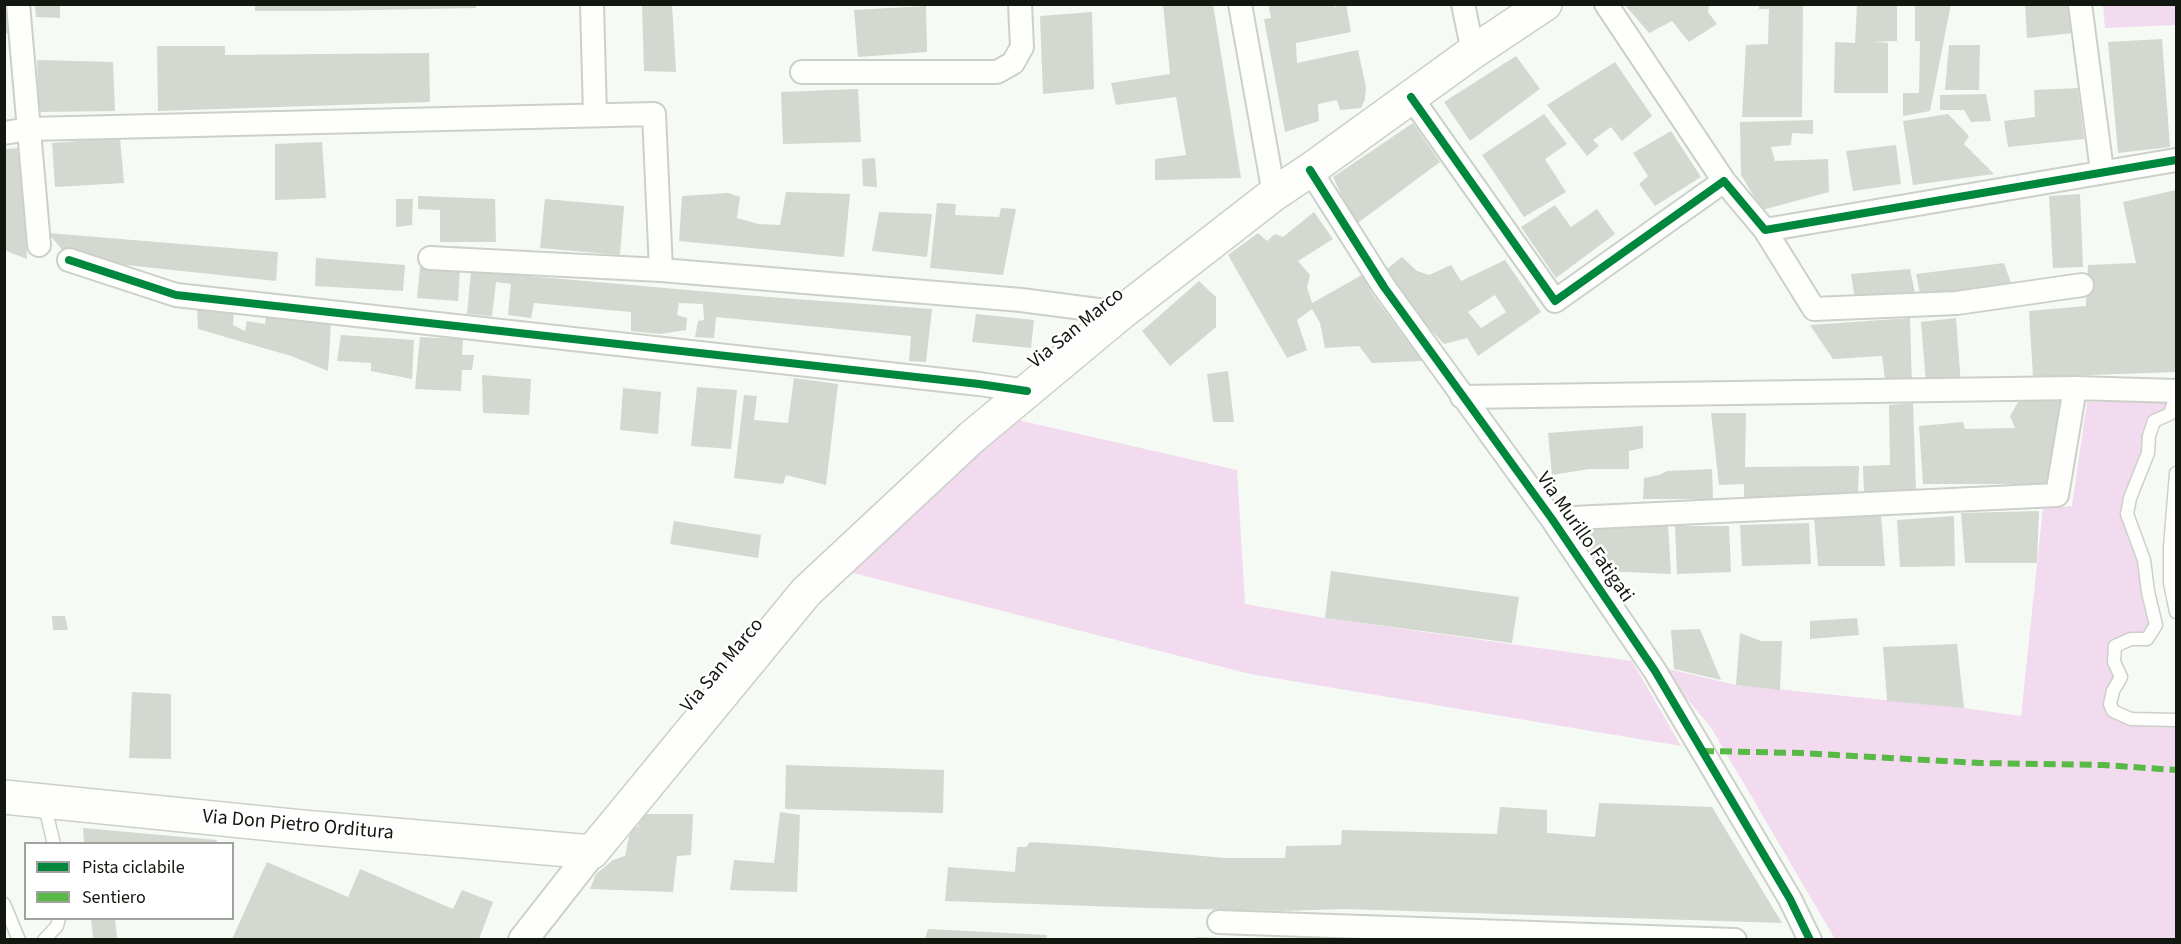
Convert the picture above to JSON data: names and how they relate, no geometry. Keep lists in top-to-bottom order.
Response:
{
  "streets": {
    "main road": ["Via San Marco", "Via Don Pietro Orditura"],
    "street": ["Via Murillo Fatigati"]
  },
  "crossings": [
    ["Via San Marco", "Via Murillo Fatigati"],
    ["Via San Marco", "Via Don Pietro Orditura"]
  ],
  "legend": ["Pista ciclabile", "Sentiero"]
}
